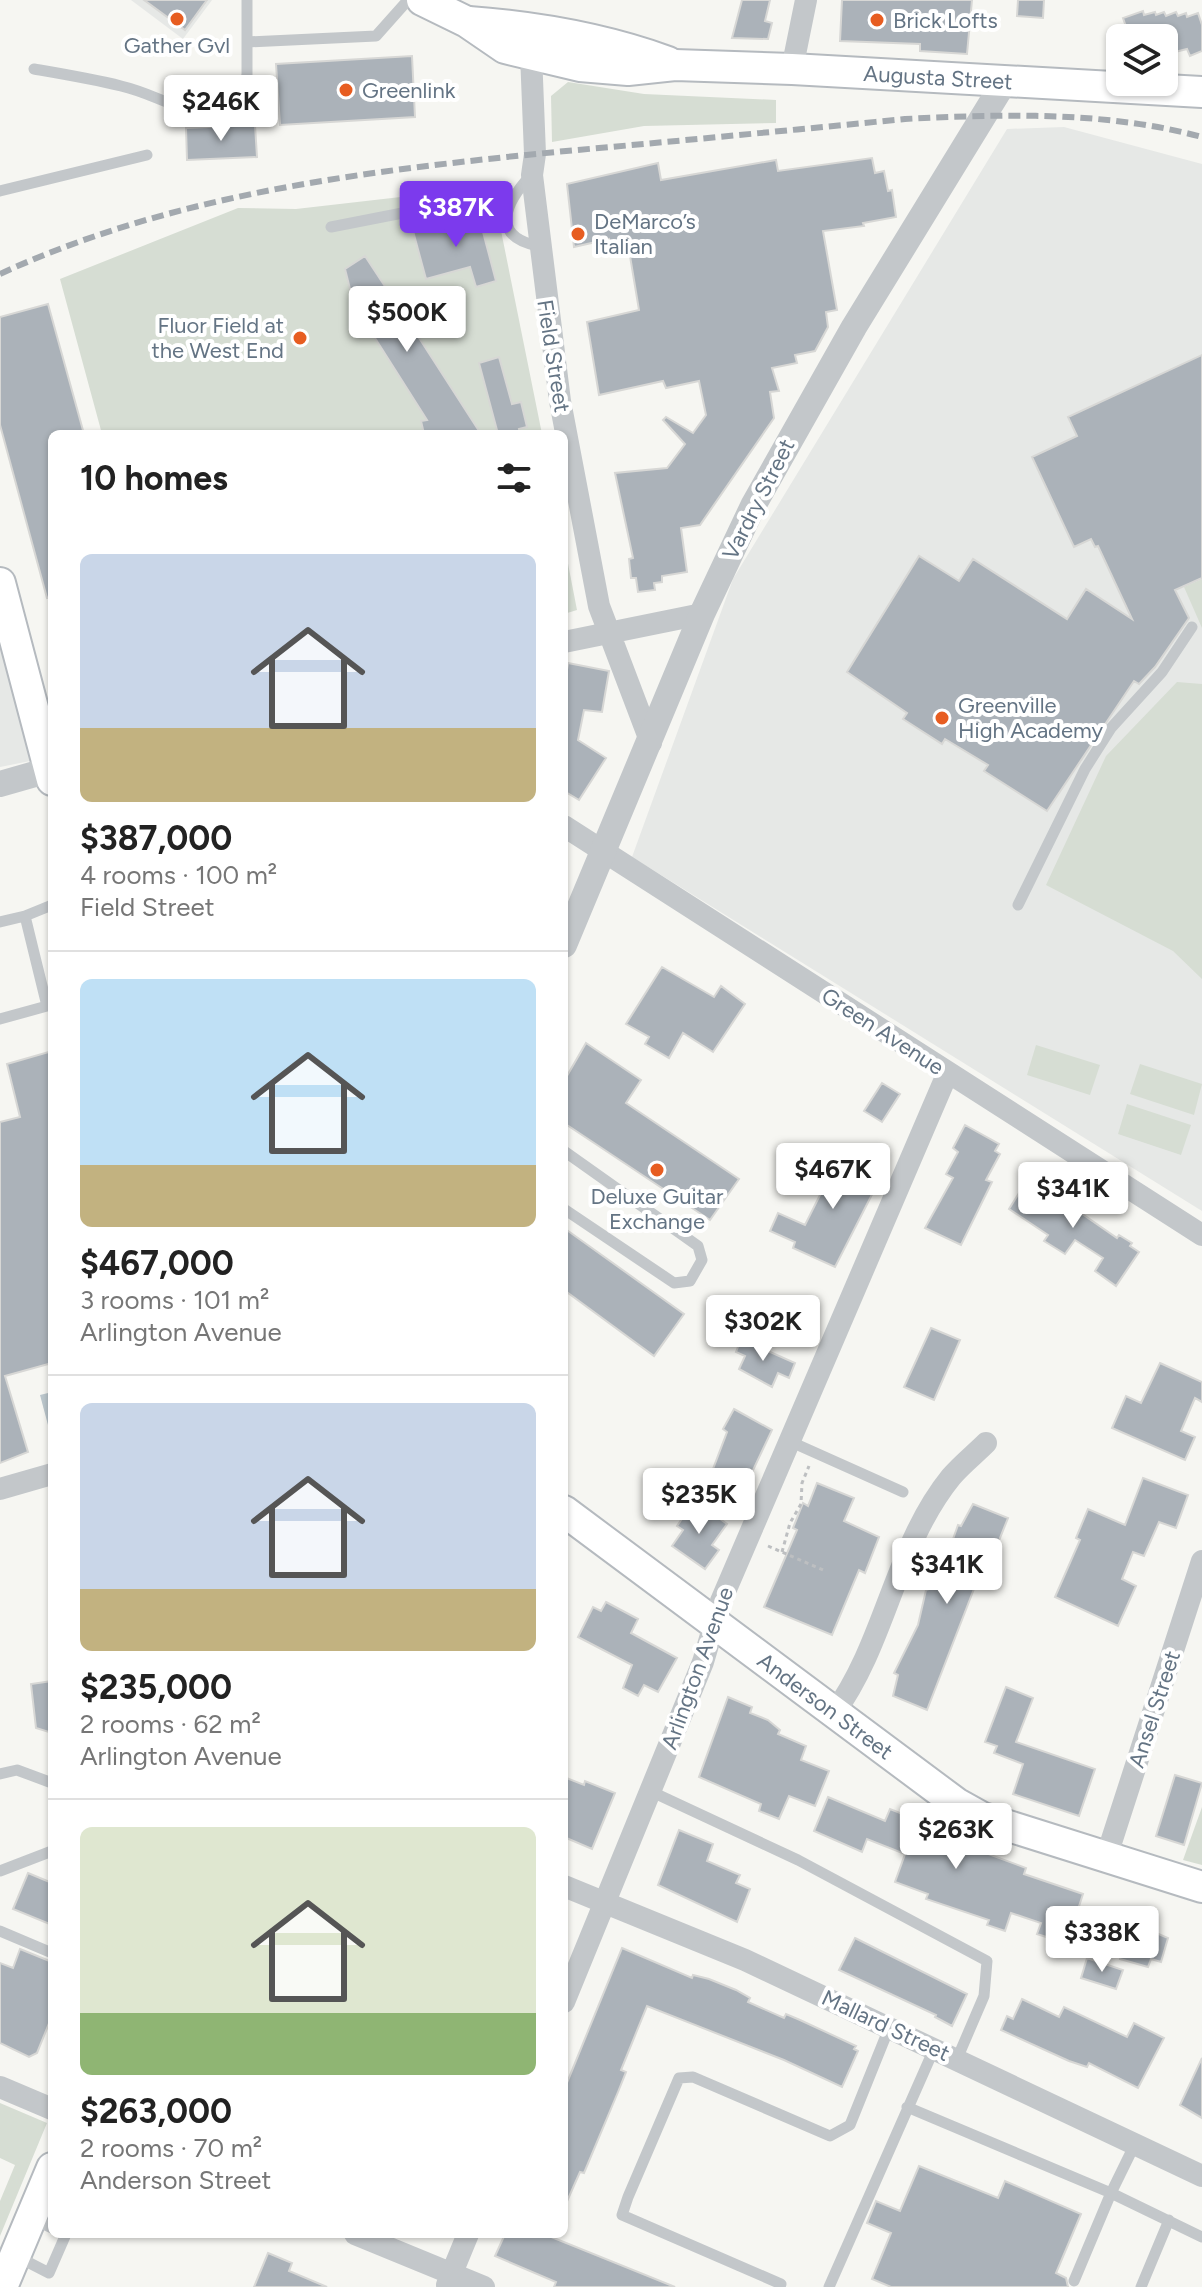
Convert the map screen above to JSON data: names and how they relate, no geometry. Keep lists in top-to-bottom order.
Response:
{
  "streets": {
    "main road": ["Augusta Street", "Anderson Street"],
    "street": [
      "Field Street",
      "Vardry Street",
      "Green Avenue",
      "Arlington Avenue",
      "Ansel Street",
      "Mallard Street"
    ]
  },
  "crossings": [
    ["Augusta Street", "Field Street"],
    ["Augusta Street", "Vardry Street"],
    ["Field Street", "Vardry Street"],
    ["Vardry Street", "Green Avenue"],
    ["Green Avenue", "Arlington Avenue"],
    ["Arlington Avenue", "Anderson Street"],
    ["Arlington Avenue", "Mallard Street"],
    ["Anderson Street", "Ansel Street"]
  ],
  "places": [
    "Gather Gvl",
    "Brick Lofts",
    "Greenlink",
    "DeMarco’s Italian",
    "Fluor Field at the West End",
    "Greenville High Academy",
    "Deluxe Guitar Exchange"
  ],
  "page": {
    "price": [
      "$246K",
      "$387K",
      "$500K",
      "$467K",
      "$341K",
      "$302K",
      "$235K",
      "$341K",
      "$263K",
      "$338K"
    ],
    "heading": "10 homes",
    "list": [
      {
        "name": "$387,000",
        "note": "4 rooms · 100 m² · Field Street"
      },
      {
        "name": "$467,000",
        "note": "3 rooms · 101 m² · Arlington Avenue"
      },
      {
        "name": "$235,000",
        "note": "2 rooms · 62 m² · Arlington Avenue"
      },
      {
        "name": "$263,000",
        "note": "2 rooms · 70 m² · Anderson Street"
      }
    ]
  }
}
